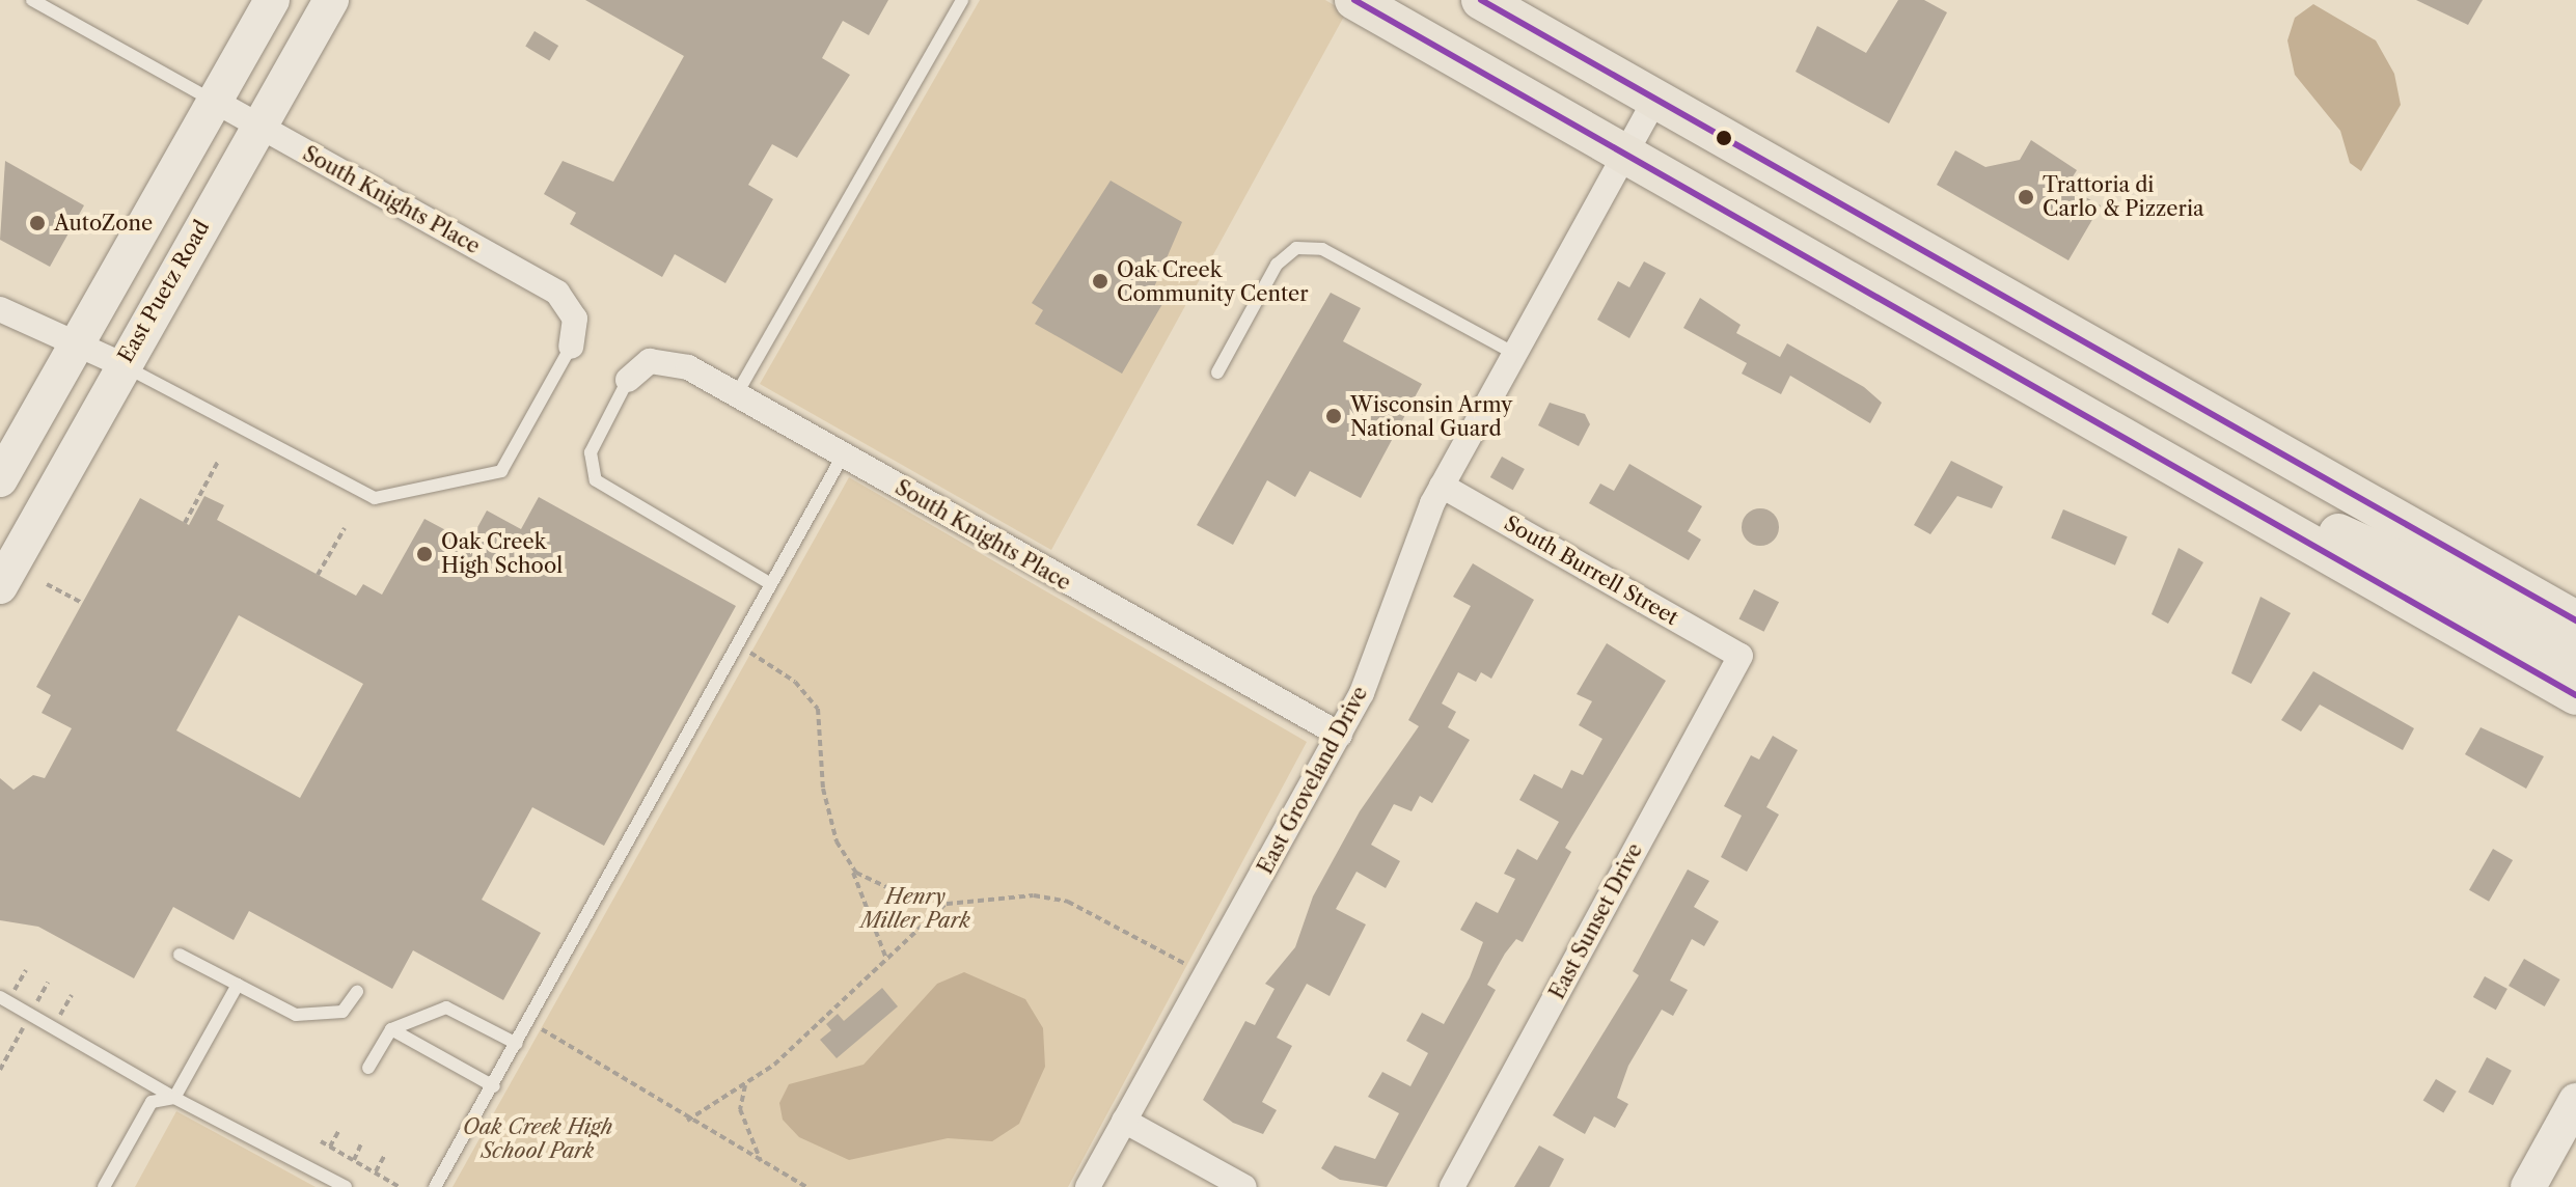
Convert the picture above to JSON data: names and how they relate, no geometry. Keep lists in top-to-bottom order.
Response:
{
  "streets": {
    "street": [
      "South Knights Place",
      "East Puetz Road",
      "South Burrell Street",
      "East Groveland Drive",
      "East Sunset Drive"
    ]
  },
  "crossings": [
    ["South Knights Place", "East Puetz Road"],
    ["South Knights Place", "East Groveland Drive"],
    ["South Burrell Street", "East Groveland Drive"],
    ["South Burrell Street", "East Sunset Drive"]
  ],
  "parks": ["Henry Miller Park", "Oak Creek High School Park"],
  "places": [
    "Trattoria di Carlo & Pizzeria",
    "AutoZone",
    "Oak Creek Community Center",
    "Wisconsin Army National Guard",
    "Oak Creek High School"
  ]
}
